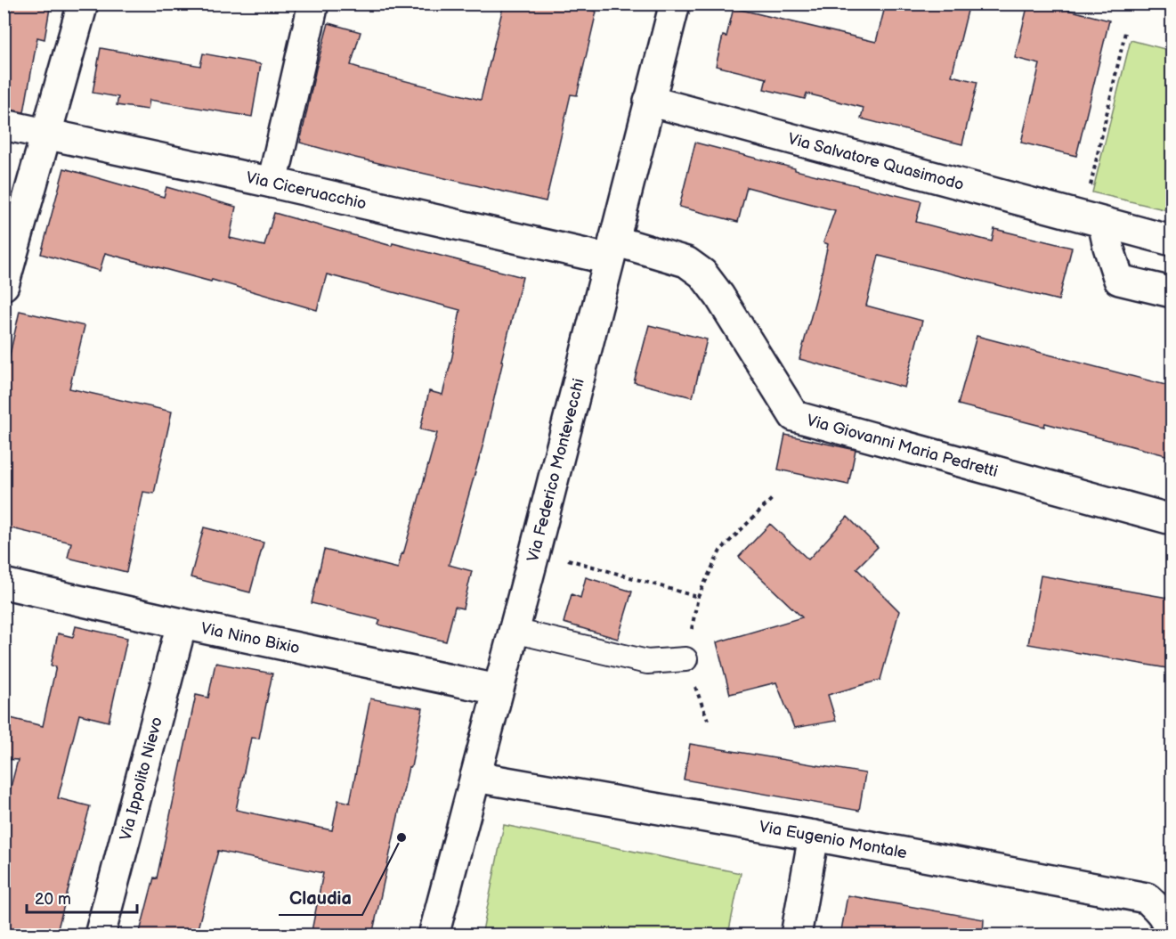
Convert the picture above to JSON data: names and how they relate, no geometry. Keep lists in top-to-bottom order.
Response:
{
  "streets": {
    "street": [
      "Via Salvatore Quasimodo",
      "Via Ciceruacchio",
      "Via Giovanni Maria Pedretti",
      "Via Federico Montevecchi",
      "Via Nino Bixio",
      "Via Ippolito Nievo",
      "Via Eugenio Montale"
    ]
  },
  "crossings": [
    ["Via Salvatore Quasimodo", "Via Federico Montevecchi"],
    ["Via Ciceruacchio", "Via Giovanni Maria Pedretti"],
    ["Via Ciceruacchio", "Via Federico Montevecchi"],
    ["Via Giovanni Maria Pedretti", "Via Federico Montevecchi"],
    ["Via Federico Montevecchi", "Via Nino Bixio"],
    ["Via Federico Montevecchi", "Via Eugenio Montale"],
    ["Via Nino Bixio", "Via Ippolito Nievo"]
  ],
  "places": ["Claudia"],
  "scale_bar": "20 m"
}
